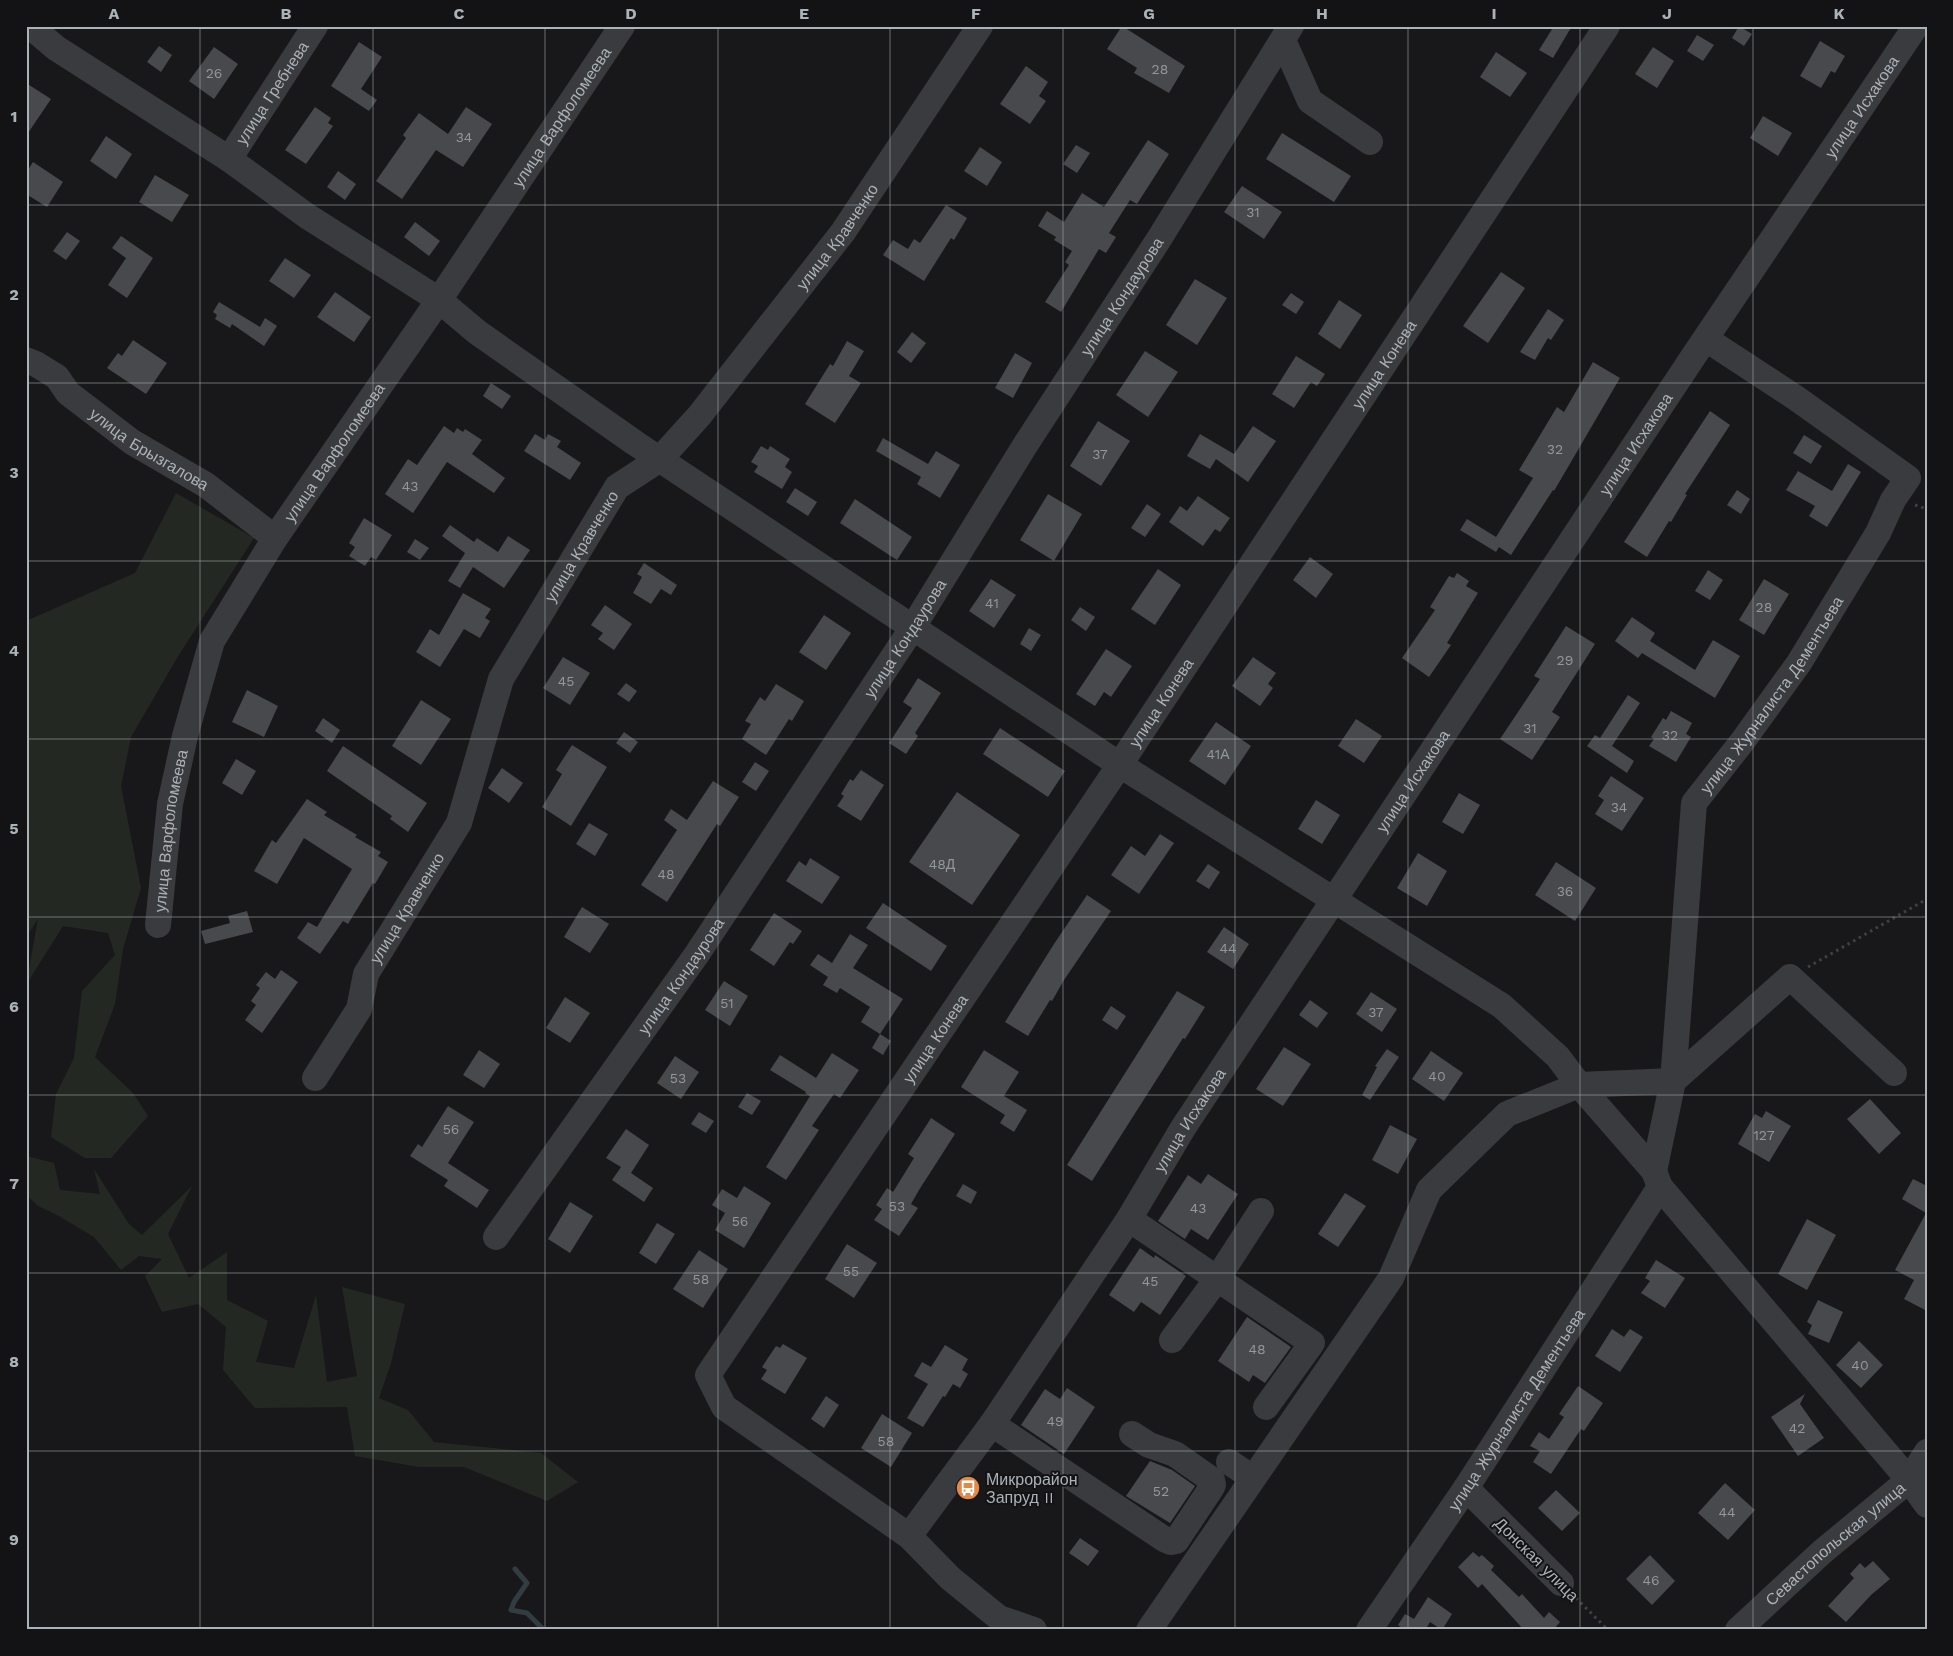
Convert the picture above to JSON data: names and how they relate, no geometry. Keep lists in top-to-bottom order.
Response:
{
  "streets": {
    "street": [
      "улица Гребнева",
      "улица Исхакова",
      "улица Варфоломеева",
      "улица Кравченко",
      "улица Кондаурова",
      "улица Конева",
      "улица Брызгалова",
      "улица Журналиста Дементьева",
      "Севастопольская улица",
      "Донская улица"
    ]
  },
  "crossings": [
    ["улица Исхакова", "улица Конева"],
    ["улица Исхакова", "улица Журналиста Дементьева"],
    ["улица Варфоломеева", "улица Брызгалова"],
    ["улица Журналиста Дементьева", "Донская улица"]
  ],
  "places": {
    "bus stop": ["Микрорайон Запруд II"]
  },
  "house_numbers": [
    "28",
    "26",
    "34",
    "31",
    "32",
    "37",
    "43",
    "41",
    "28",
    "29",
    "45",
    "31",
    "32",
    "41А",
    "34",
    "48Д",
    "48",
    "36",
    "44",
    "51",
    "37",
    "40",
    "53",
    "56",
    "127",
    "53",
    "43",
    "56",
    "55",
    "58",
    "45",
    "48",
    "40",
    "49",
    "42",
    "58",
    "52",
    "44",
    "46"
  ],
  "grid": {
    "columns": [
      "A",
      "B",
      "C",
      "D",
      "E",
      "F",
      "G",
      "H",
      "I",
      "J",
      "K"
    ],
    "rows": [
      "1",
      "2",
      "3",
      "4",
      "5",
      "6",
      "7",
      "8",
      "9"
    ]
  }
}
